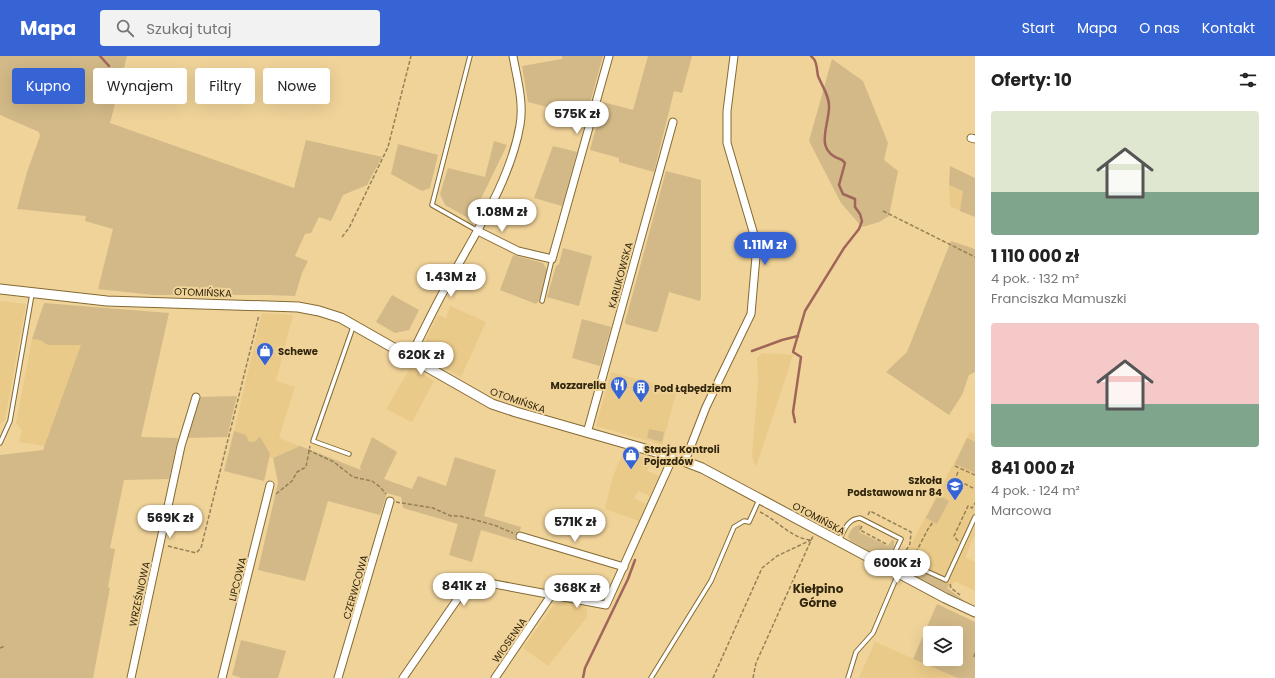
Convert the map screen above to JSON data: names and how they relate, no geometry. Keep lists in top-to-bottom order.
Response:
{
  "streets": {
    "street": [
      "KARLIKOWSKA",
      "OTOMIŃSKA",
      "LIPCOWA",
      "CZERWCOWA",
      "WRZEŚNIOWA",
      "WIOSENNA"
    ]
  },
  "crossings": [
    ["KARLIKOWSKA", "OTOMIŃSKA"]
  ],
  "districts": ["Kiełpino Górne"],
  "places": {
    "shop": ["Schewe", "Stacja Kontroli Pojazdów"],
    "restaurant": ["Mozzarella"],
    "building": ["Pod Łąbędziem"],
    "school or university": ["Szkoła Podstawowa nr 84"]
  },
  "page": {
    "header": "Mapa",
    "search": "Szukaj tutaj",
    "nav": [
      "Start",
      "Mapa",
      "O nas",
      "Kontakt"
    ],
    "heading": "Oferty: 10",
    "chip": [
      "Kupno",
      "Wynajem",
      "Filtry",
      "Nowe"
    ],
    "price": [
      "575K zł",
      "1.08M zł",
      "1.11M zł",
      "1.43M zł",
      "620K zł",
      "569K zł",
      "571K zł",
      "600K zł",
      "841K zł",
      "368K zł"
    ],
    "list": [
      {
        "name": "1 110 000 zł",
        "note": "4 pok. · 132 m² · Franciszka Mamuszki"
      },
      {
        "name": "841 000 zł",
        "note": "4 pok. · 124 m² · Marcowa"
      }
    ]
  }
}
